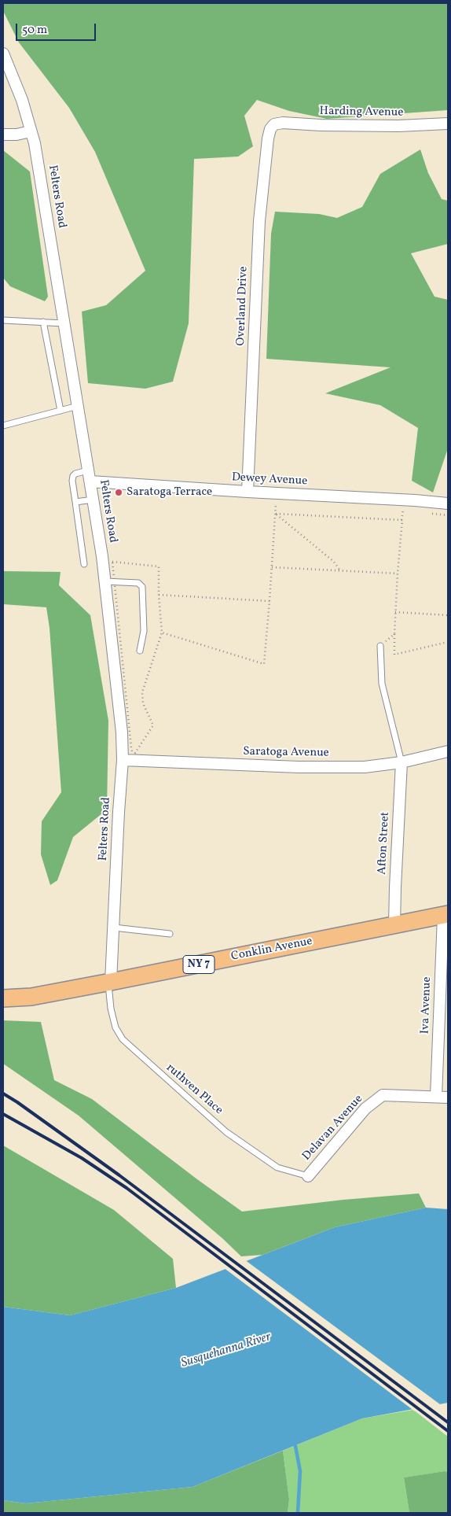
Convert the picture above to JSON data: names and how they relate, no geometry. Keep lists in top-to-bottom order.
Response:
{
  "streets": {
    "main road": ["Conklin Avenue", "NY 7"],
    "street": [
      "Harding Avenue",
      "Felters Road",
      "Overland Drive",
      "Dewey Avenue",
      "Saratoga Avenue",
      "Afton Street",
      "Iva Avenue",
      "Delavan Avenue"
    ],
    "lane": ["ruthven Place"]
  },
  "crossings": [
    ["Harding Avenue", "Overland Drive"],
    ["Felters Road", "Dewey Avenue"],
    ["Felters Road", "Saratoga Avenue"],
    ["Felters Road", "Conklin Avenue"],
    ["Felters Road", "ruthven Place"],
    ["Overland Drive", "Dewey Avenue"],
    ["Saratoga Avenue", "Afton Street"],
    ["Afton Street", "Conklin Avenue"],
    ["Conklin Avenue", "Iva Avenue"],
    ["Conklin Avenue", "ruthven Place"],
    ["Iva Avenue", "Delavan Avenue"],
    ["ruthven Place", "Delavan Avenue"]
  ],
  "water": ["Susquehanna River"],
  "places": ["Saratoga Terrace"],
  "scale_bar": "50 m"
}
